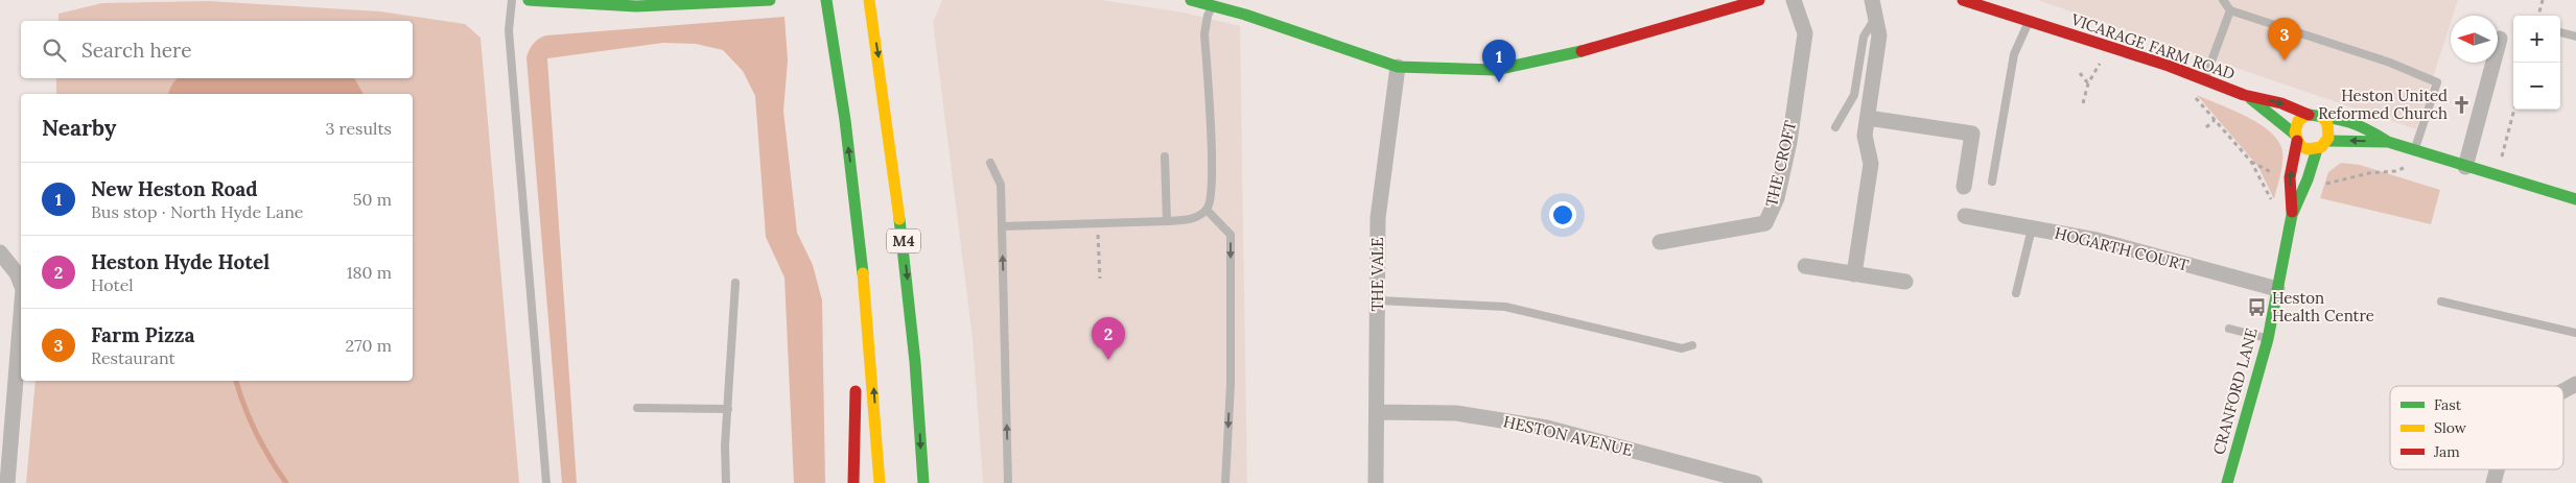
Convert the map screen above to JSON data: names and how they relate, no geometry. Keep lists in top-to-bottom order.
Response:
{
  "streets": {
    "main road": ["VICARAGE FARM ROAD", "M4", "CRANFORD LANE"],
    "street": [
      "THE CROFT",
      "HOGARTH COURT",
      "THE VALE",
      "HESTON AVENUE"
    ]
  },
  "crossings": [
    ["VICARAGE FARM ROAD", "CRANFORD LANE"],
    ["HOGARTH COURT", "CRANFORD LANE"],
    ["THE VALE", "HESTON AVENUE"]
  ],
  "places": {
    "church": ["Heston United Reformed Church"],
    "bus stop": ["Heston Health Centre"]
  },
  "legend": ["Fast", "Slow", "Jam"],
  "north": "left",
  "page": {
    "map_buttons": ["+", "−"],
    "pins": ["3", "1", "2"],
    "search": "Search here",
    "heading": ["Nearby", "3 results"],
    "list": [
      {
        "mark": "1",
        "name": "New Heston Road",
        "note": "Bus stop · North Hyde Lane",
        "value": "50 m"
      },
      {
        "mark": "2",
        "name": "Heston Hyde Hotel",
        "note": "Hotel",
        "value": "180 m"
      },
      {
        "mark": "3",
        "name": "Farm Pizza",
        "note": "Restaurant",
        "value": "270 m"
      }
    ]
  }
}
